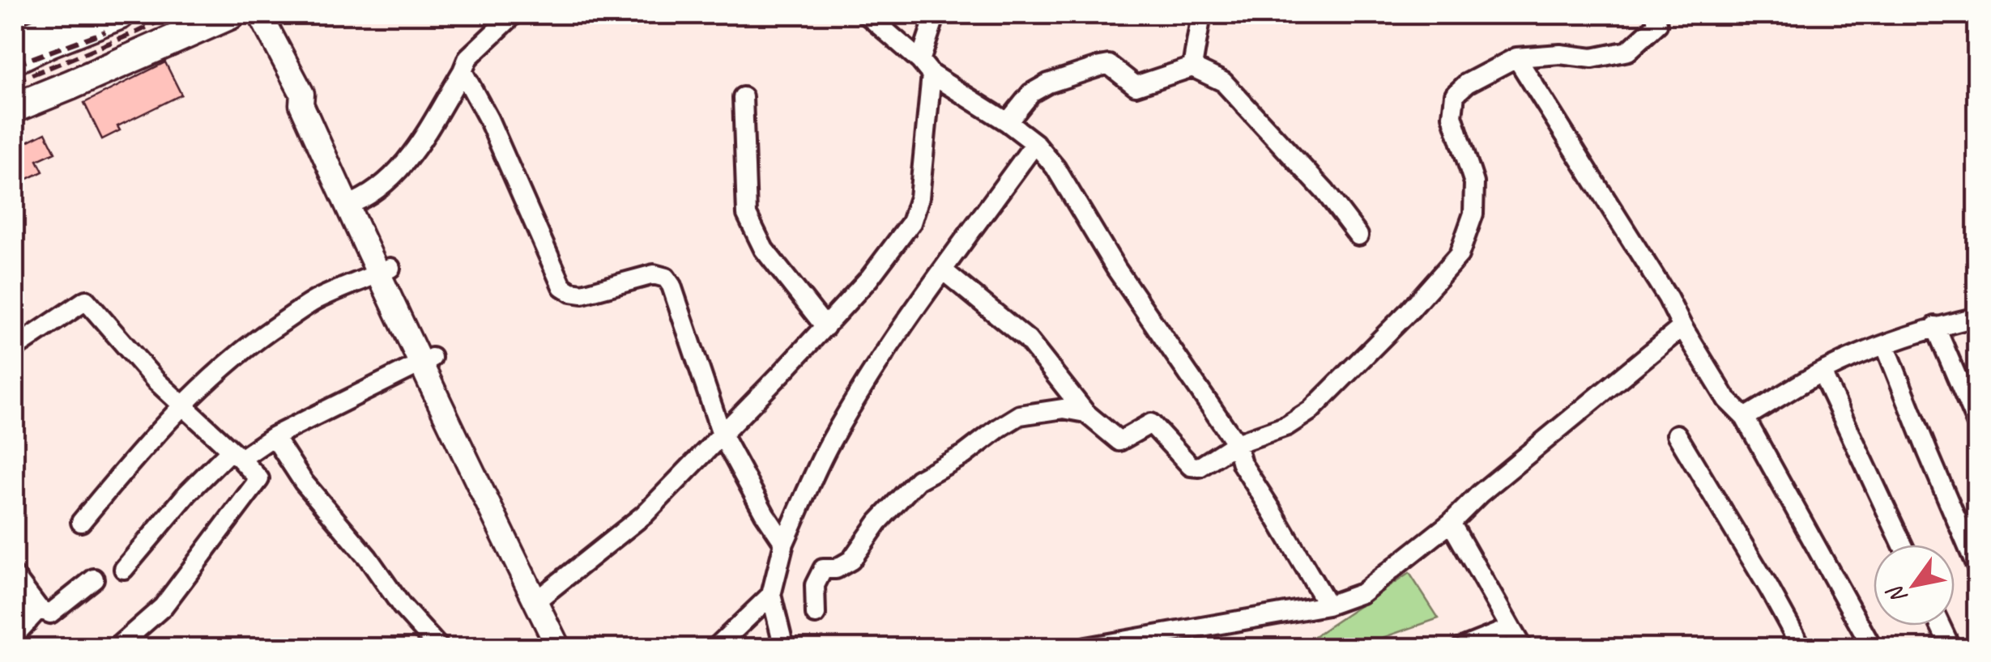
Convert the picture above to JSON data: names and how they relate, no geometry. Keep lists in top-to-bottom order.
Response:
{
  "north": "bottom left"
}
